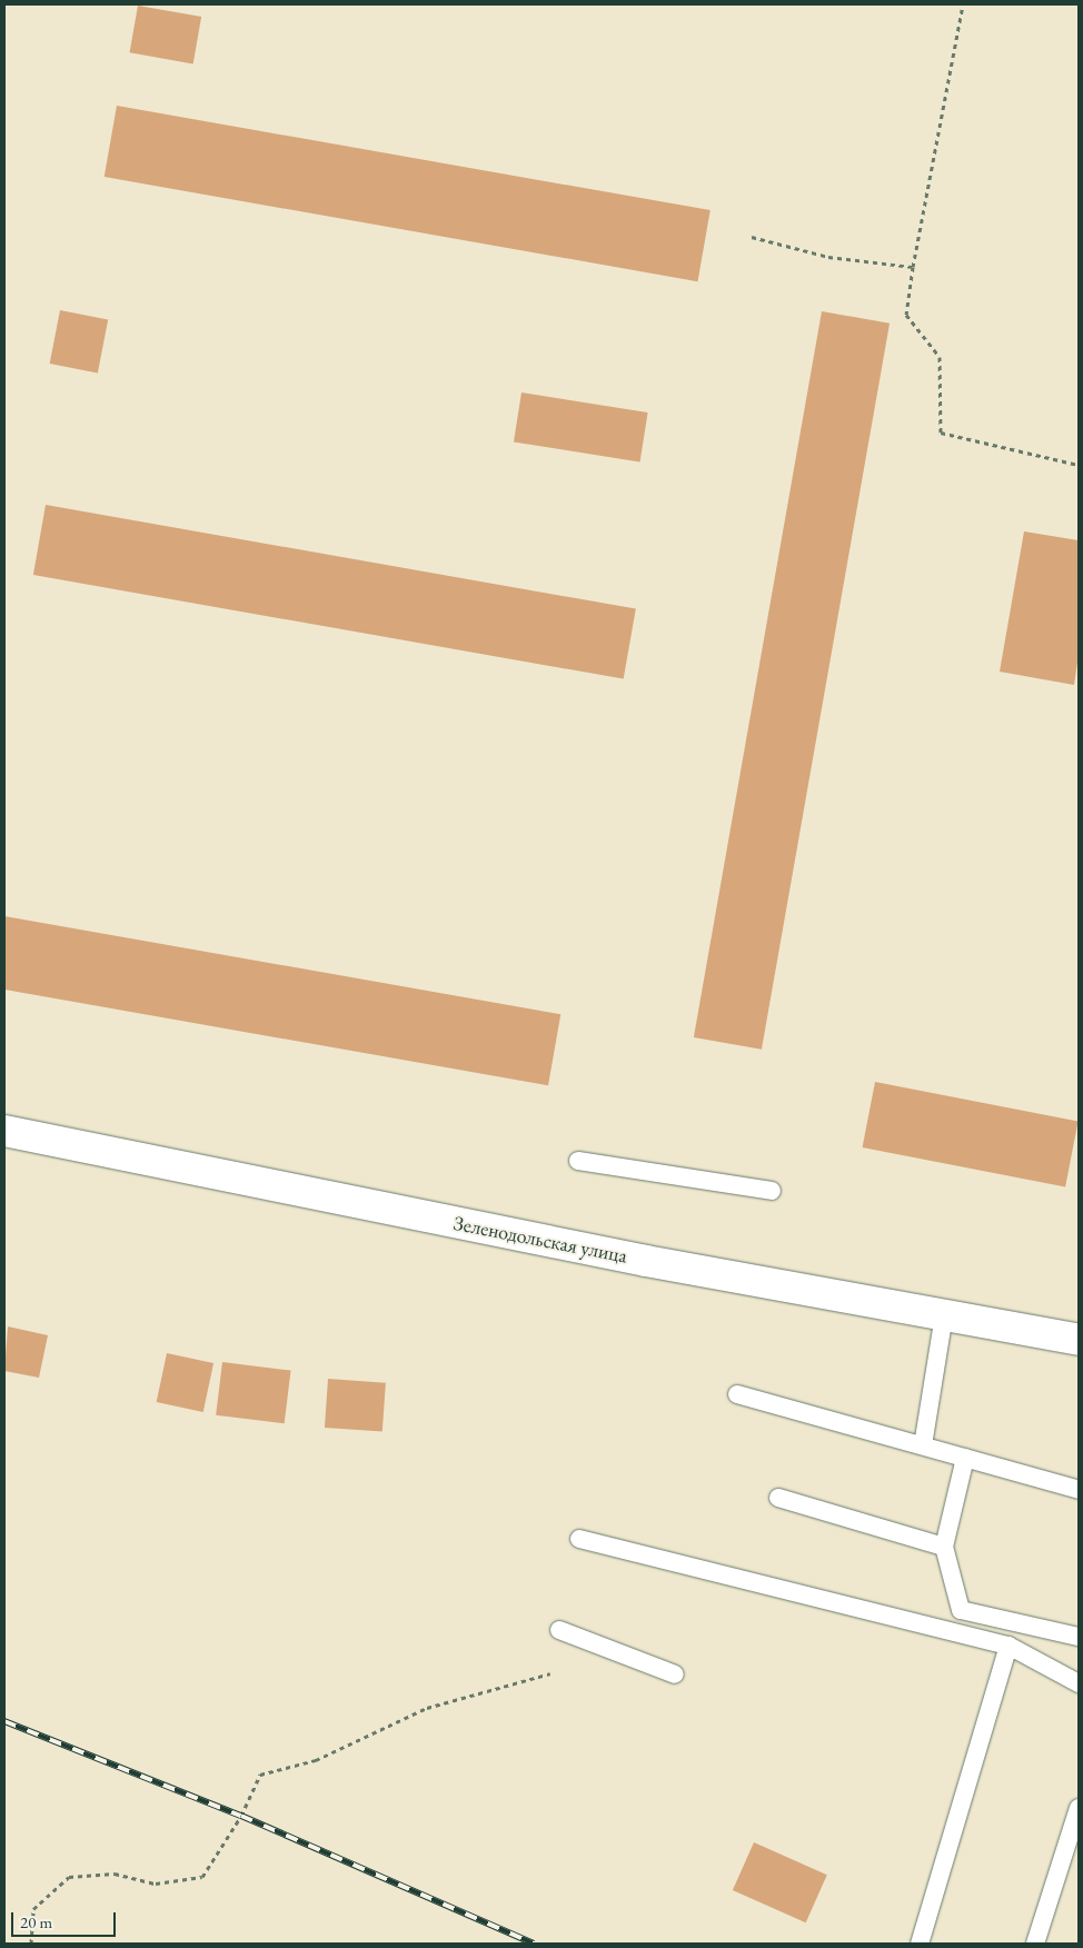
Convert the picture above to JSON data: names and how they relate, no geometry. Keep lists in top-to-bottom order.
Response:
{
  "streets": {
    "street": ["Зеленодольская улица"]
  },
  "scale_bar": "20 m"
}
